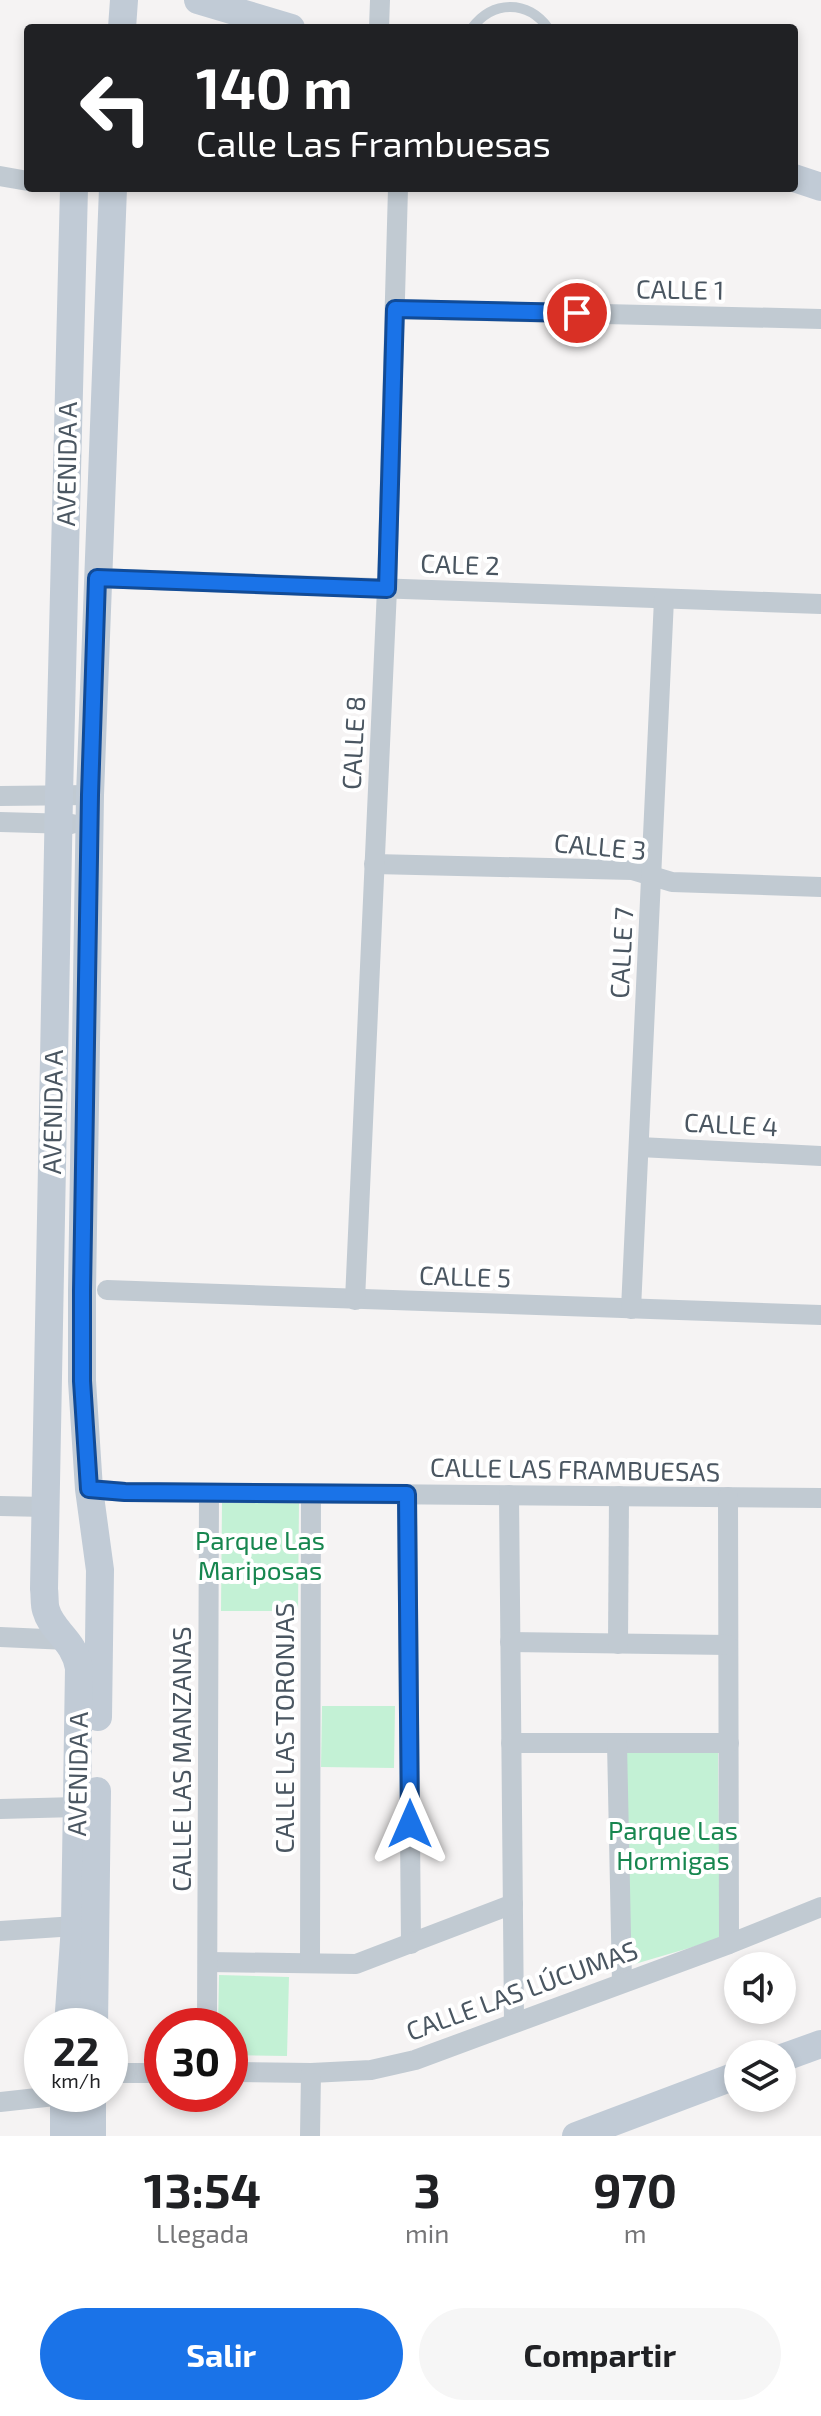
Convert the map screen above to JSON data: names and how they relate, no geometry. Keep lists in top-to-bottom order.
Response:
{
  "streets": {
    "street": [
      "CALLE 1",
      "AVENIDA A",
      "CALE 2",
      "CALLE 8",
      "CALLE 3",
      "CALLE 7",
      "CALLE 4",
      "CALLE 5",
      "CALLE LAS FRAMBUESAS",
      "CALLE LAS TORONJAS",
      "CALLE LAS MANZANAS",
      "CALLE LAS LÚCUMAS"
    ]
  },
  "crossings": [
    ["CALLE 1", "CALLE 8"],
    ["AVENIDA A", "CALE 2"],
    ["AVENIDA A", "CALLE LAS FRAMBUESAS"],
    ["CALE 2", "CALLE 8"],
    ["CALE 2", "CALLE 7"],
    ["CALLE 8", "CALLE 3"],
    ["CALLE 8", "CALLE 5"],
    ["CALLE 3", "CALLE 7"],
    ["CALLE 7", "CALLE 4"],
    ["CALLE 7", "CALLE 5"],
    ["CALLE LAS FRAMBUESAS", "CALLE LAS TORONJAS"],
    ["CALLE LAS FRAMBUESAS", "CALLE LAS MANZANAS"]
  ],
  "parks": ["Parque Las Mariposas", "Parque Las Hormigas"],
  "page": {
    "turn": ["140 m", "Calle Las Frambuesas"],
    "speed": "22 km/h",
    "limit": "30",
    "eta": [
      "13:54",
      "Llegada",
      "3",
      "min",
      "970",
      "m"
    ],
    "buttons": ["Salir", "Compartir"]
  }
}
